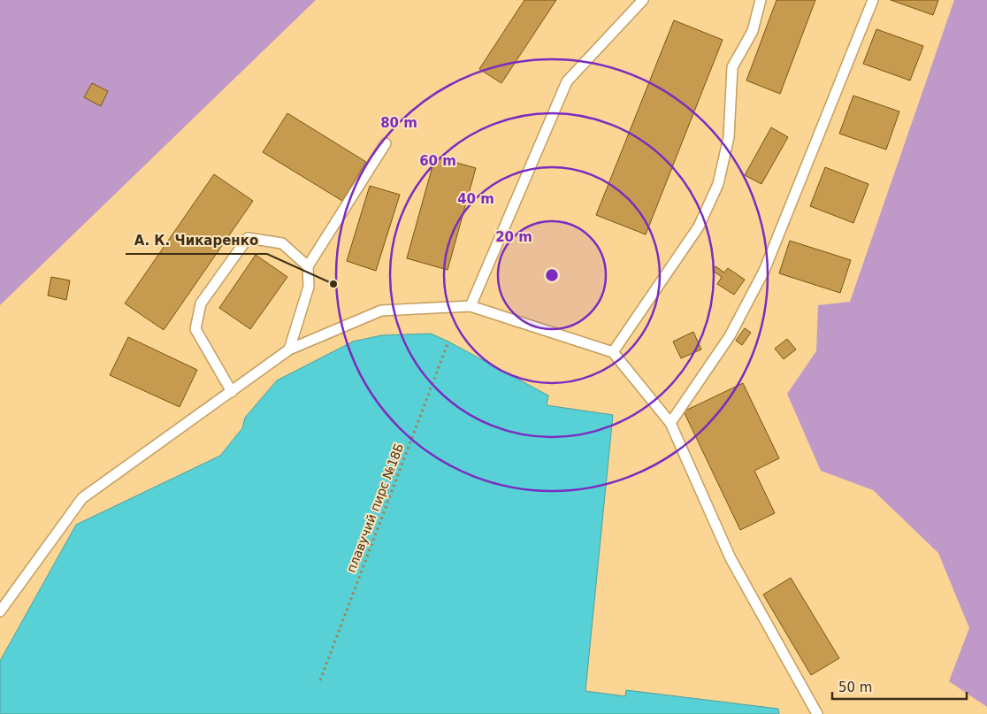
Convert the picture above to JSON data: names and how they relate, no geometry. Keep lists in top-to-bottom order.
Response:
{
  "streets": {
    "path": ["плавучий пирс №18Б"]
  },
  "places": ["А. К. Чикаренко"],
  "scale_bar": "50 m",
  "rings": [
    "80 m",
    "60 m",
    "40 m",
    "20 m"
  ]
}
